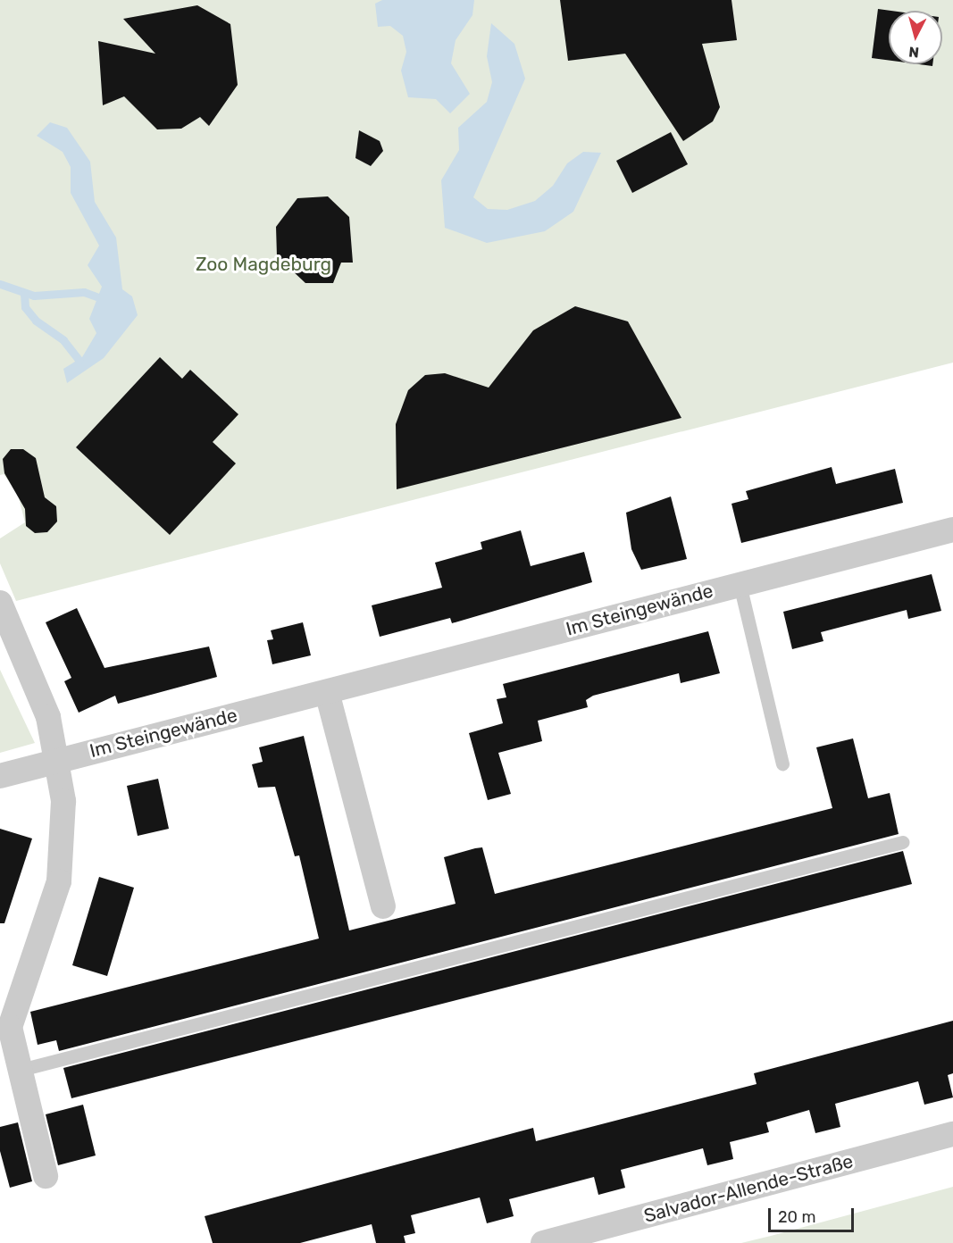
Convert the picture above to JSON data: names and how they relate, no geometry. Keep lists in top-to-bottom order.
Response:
{
  "streets": {
    "street": ["Im Steingewände", "Salvador-Allende-Straße"]
  },
  "parks": ["Zoo Magdeburg"],
  "scale_bar": "20 m",
  "north": "bottom"
}
